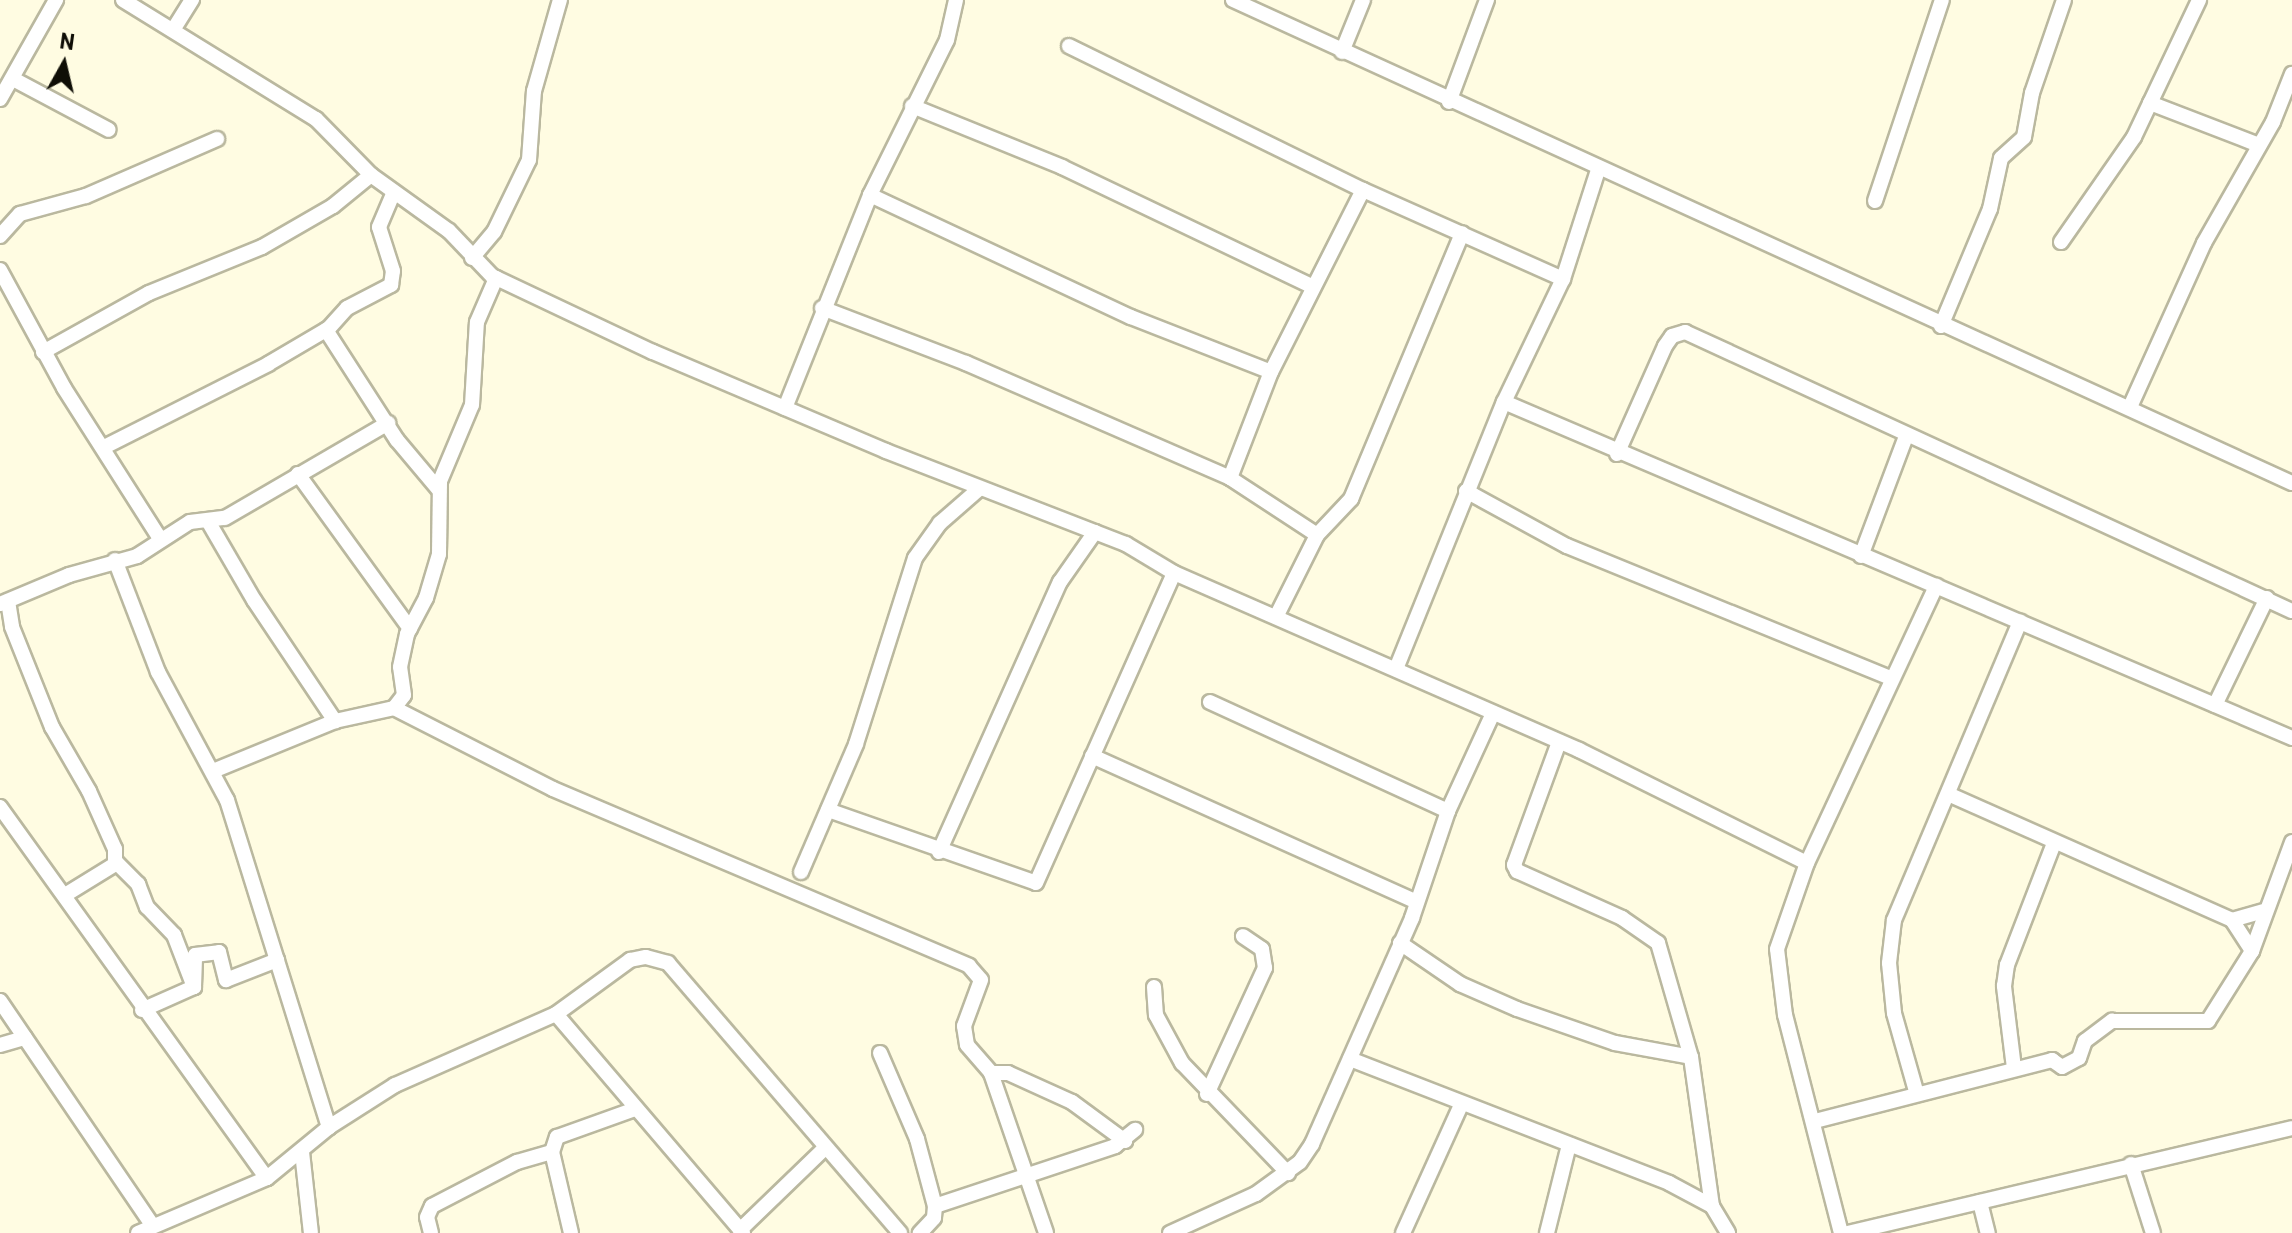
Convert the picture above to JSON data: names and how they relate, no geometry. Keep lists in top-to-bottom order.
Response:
{
  "north": "top"
}
